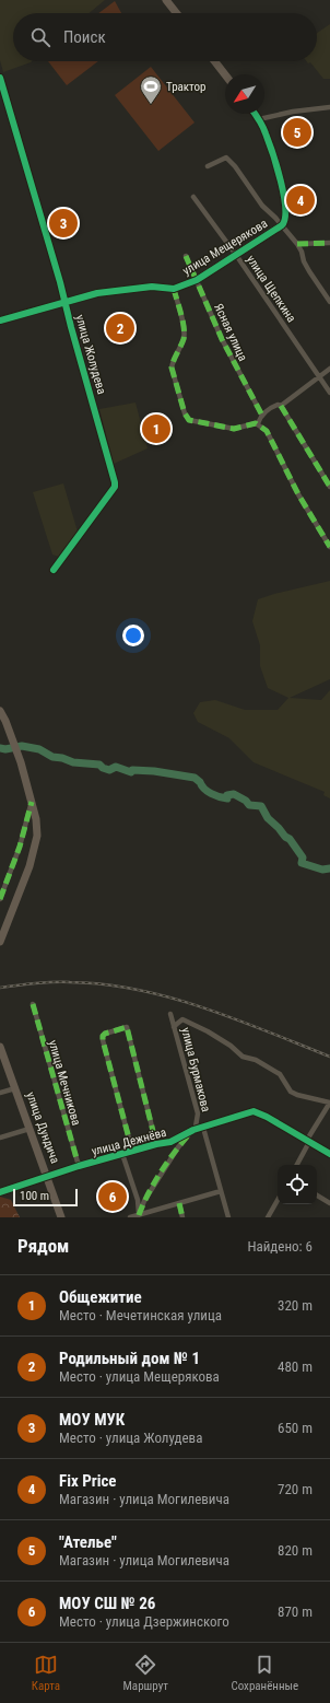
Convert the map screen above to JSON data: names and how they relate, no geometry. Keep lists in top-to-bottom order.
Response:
{
  "streets": {
    "street": [
      "улица Мещерякова",
      "улица Щепкина",
      "Ясная улица",
      "улица Жолудева",
      "улица Бурмакова",
      "улица Мечникова",
      "улица Дундича",
      "улица Дежнёва"
    ]
  },
  "crossings": [
    ["улица Мещерякова", "улица Щепкина"],
    ["улица Мещерякова", "Ясная улица"],
    ["улица Мещерякова", "улица Жолудева"],
    ["улица Бурмакова", "улица Дежнёва"],
    ["улица Мечникова", "улица Дежнёва"],
    ["улица Дундича", "улица Дежнёва"]
  ],
  "places": {
    "sports": ["Трактор"]
  },
  "scale_bar": "100 m",
  "north": "bottom left",
  "page": {
    "search": "Поиск",
    "pins": [
      "5",
      "4",
      "3",
      "2",
      "1",
      "6"
    ],
    "scale": "100 m",
    "heading": ["Рядом", "Найдено: 6"],
    "list": [
      {
        "mark": "1",
        "name": "Общежитие",
        "note": "Место · Мечетинская улица",
        "value": "320 m"
      },
      {
        "mark": "2",
        "name": "Родильный дом № 1",
        "note": "Место · улица Мещерякова",
        "value": "480 m"
      },
      {
        "mark": "3",
        "name": "МОУ МУК",
        "note": "Место · улица Жолудева",
        "value": "650 m"
      },
      {
        "mark": "4",
        "name": "Fix Price",
        "note": "Магазин · улица Могилевича",
        "value": "720 m"
      },
      {
        "mark": "5",
        "name": "\"Ателье\"",
        "note": "Магазин · улица Могилевича",
        "value": "820 m"
      },
      {
        "mark": "6",
        "name": "МОУ СШ № 26",
        "note": "Место · улица Дзержинского",
        "value": "870 m"
      }
    ],
    "nav": ["Карта", "Маршрут", "Сохранённые"]
  }
}
